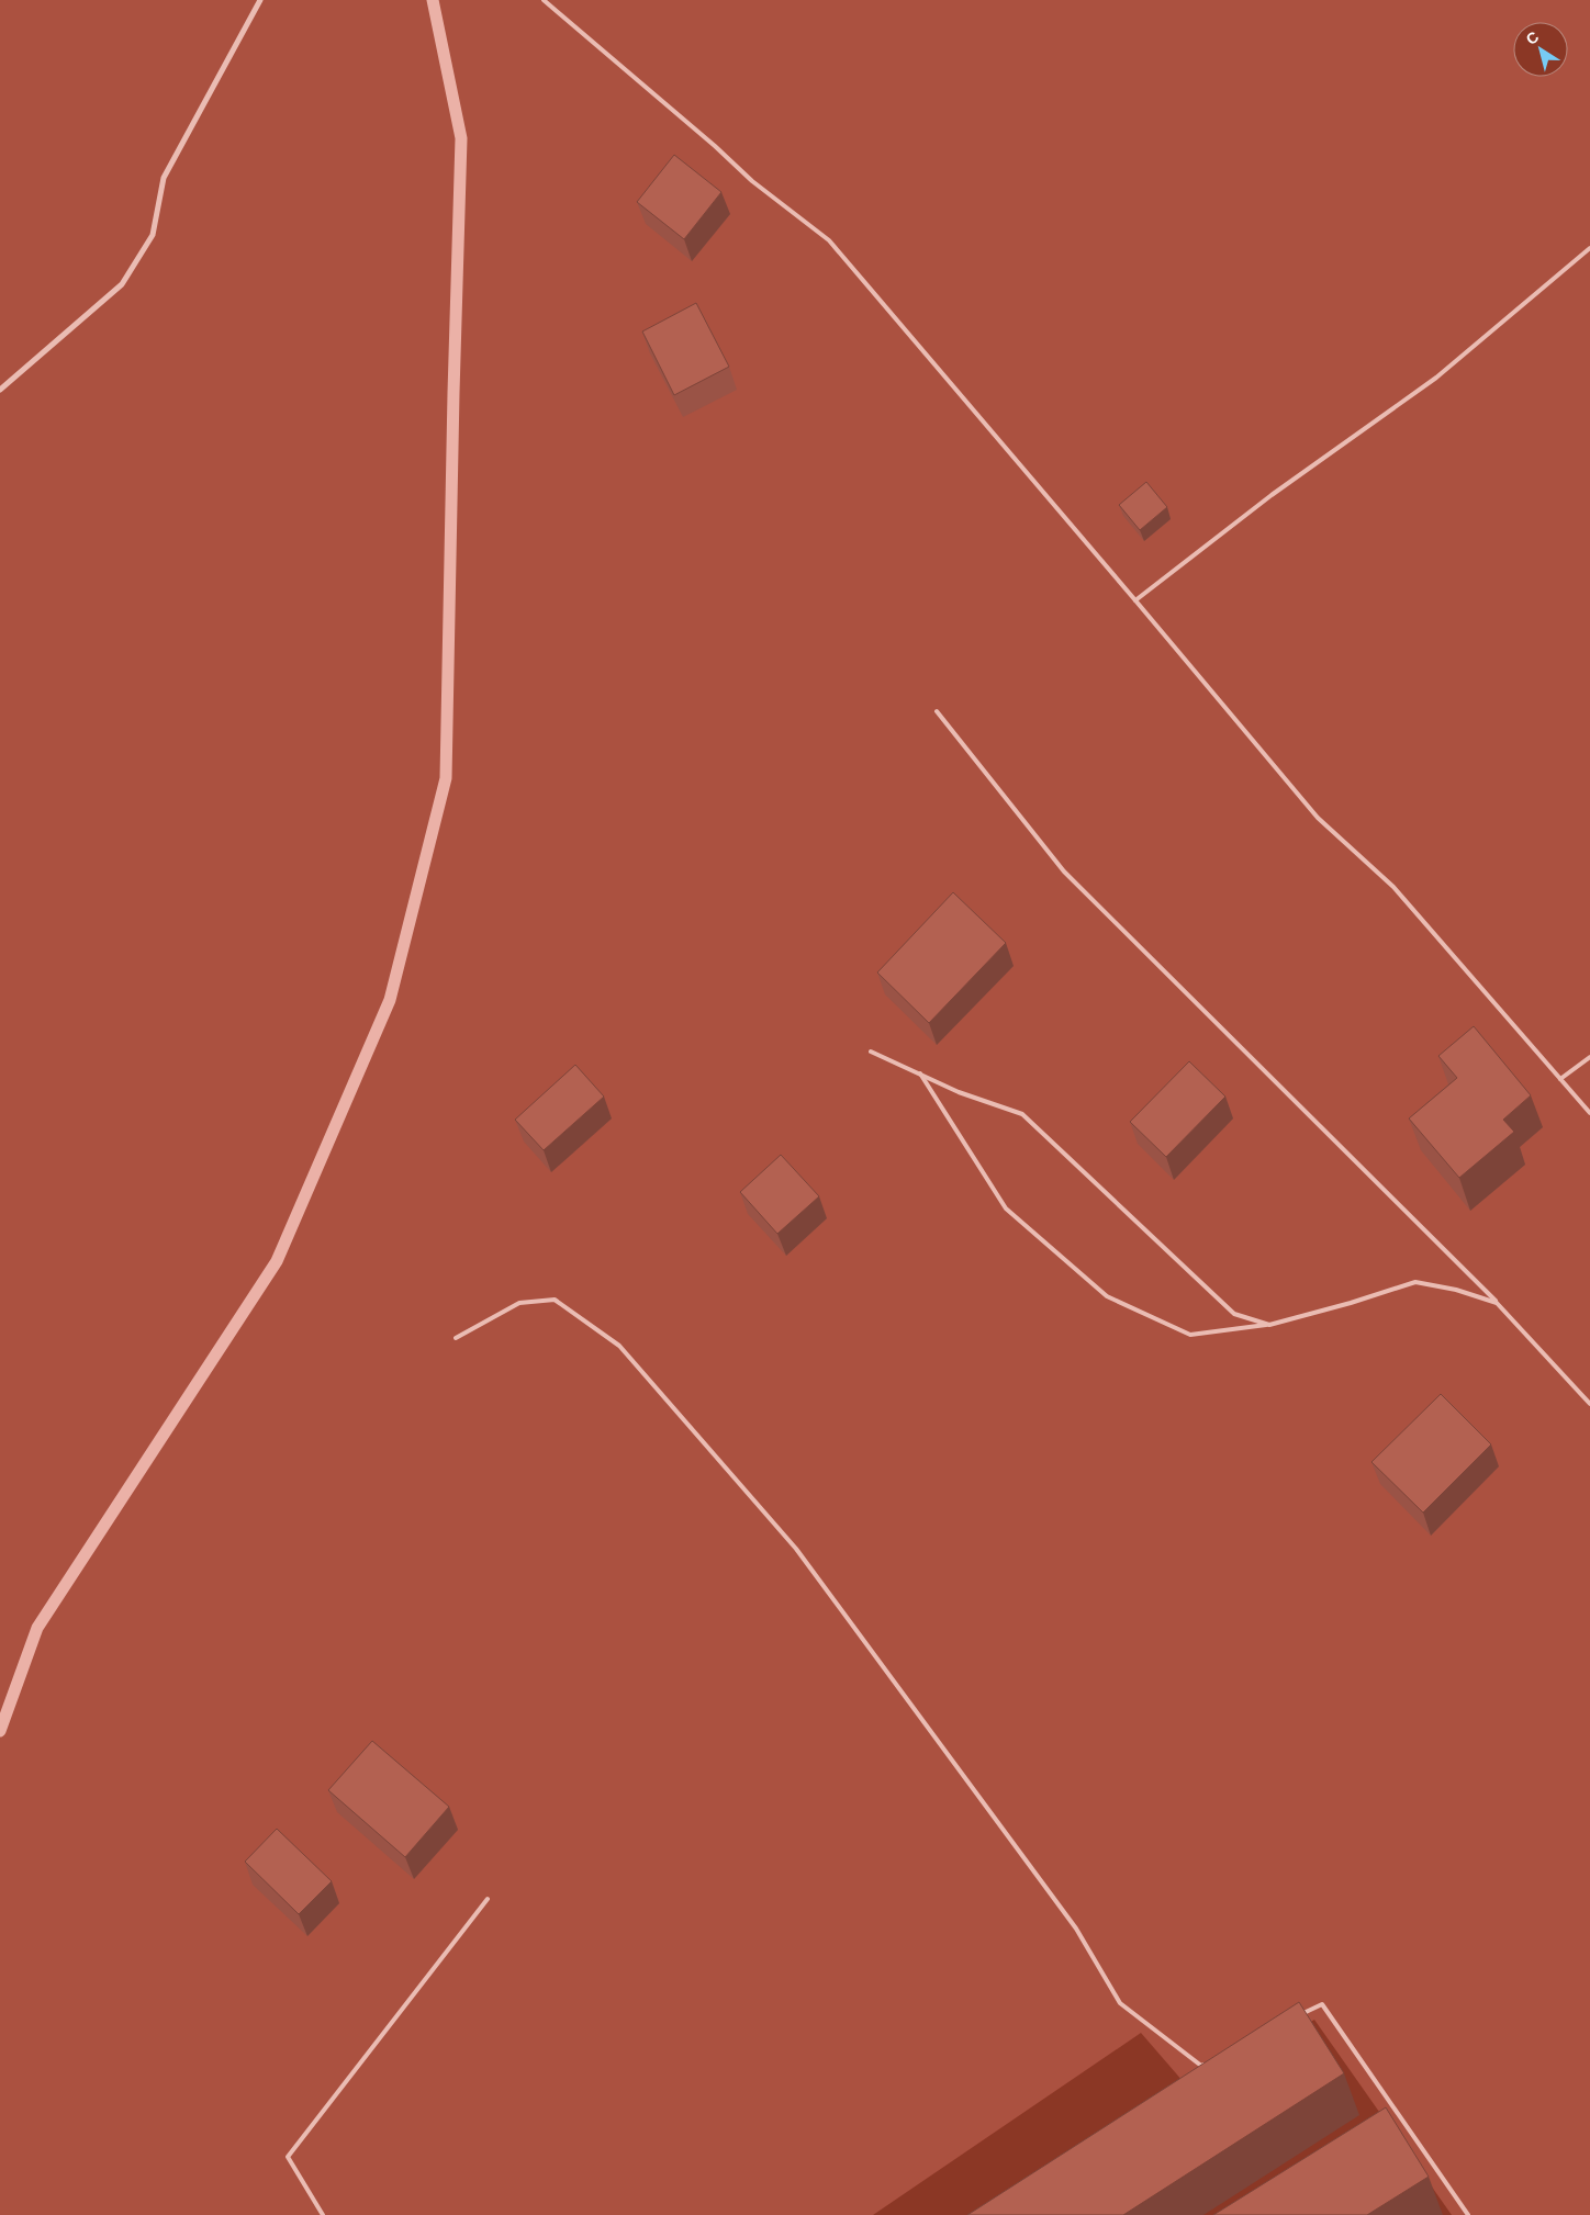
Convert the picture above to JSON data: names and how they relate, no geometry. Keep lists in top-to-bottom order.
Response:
{
  "north": "top left"
}
